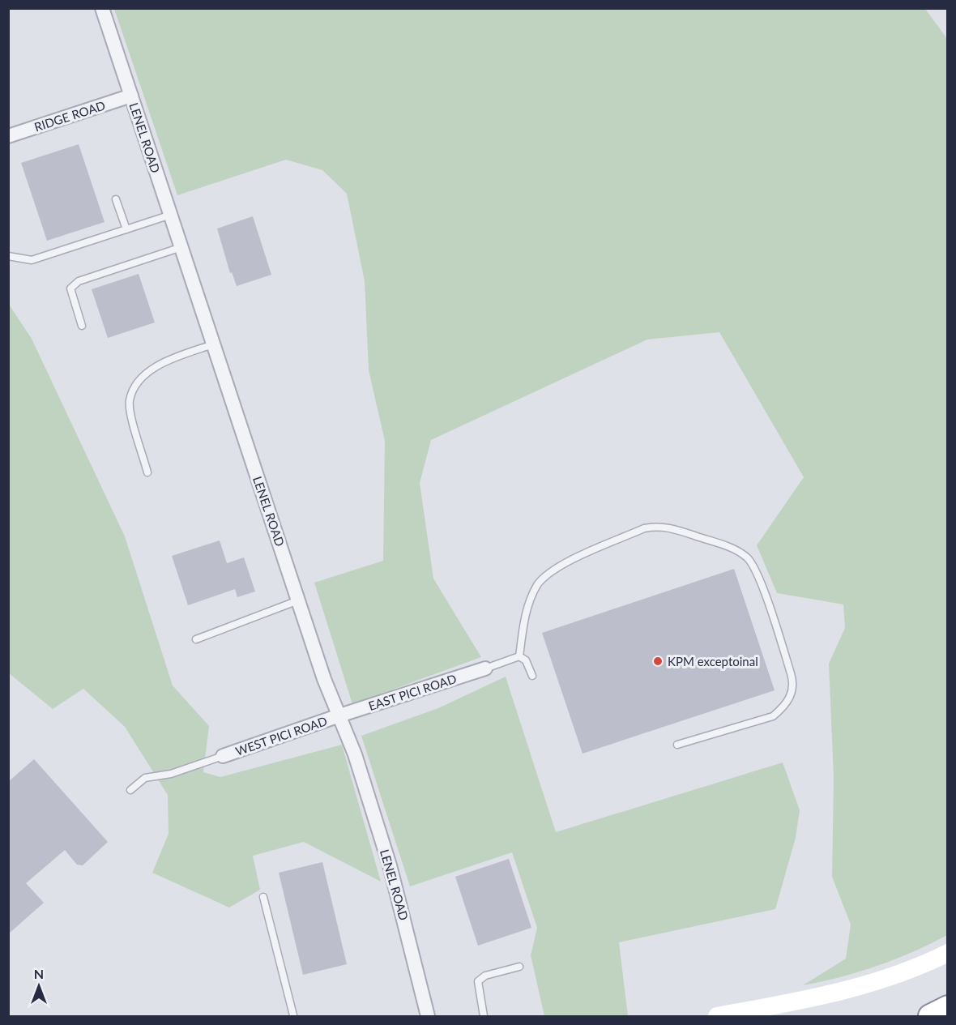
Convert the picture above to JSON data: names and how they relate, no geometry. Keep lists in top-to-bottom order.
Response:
{
  "streets": {
    "street": [
      "RIDGE ROAD",
      "LENEL ROAD",
      "EAST PICI ROAD",
      "WEST PICI ROAD"
    ]
  },
  "crossings": [
    ["RIDGE ROAD", "LENEL ROAD"],
    ["LENEL ROAD", "EAST PICI ROAD"],
    ["LENEL ROAD", "WEST PICI ROAD"],
    ["EAST PICI ROAD", "WEST PICI ROAD"]
  ],
  "places": ["KPM exceptoinal"],
  "north": "top"
}
